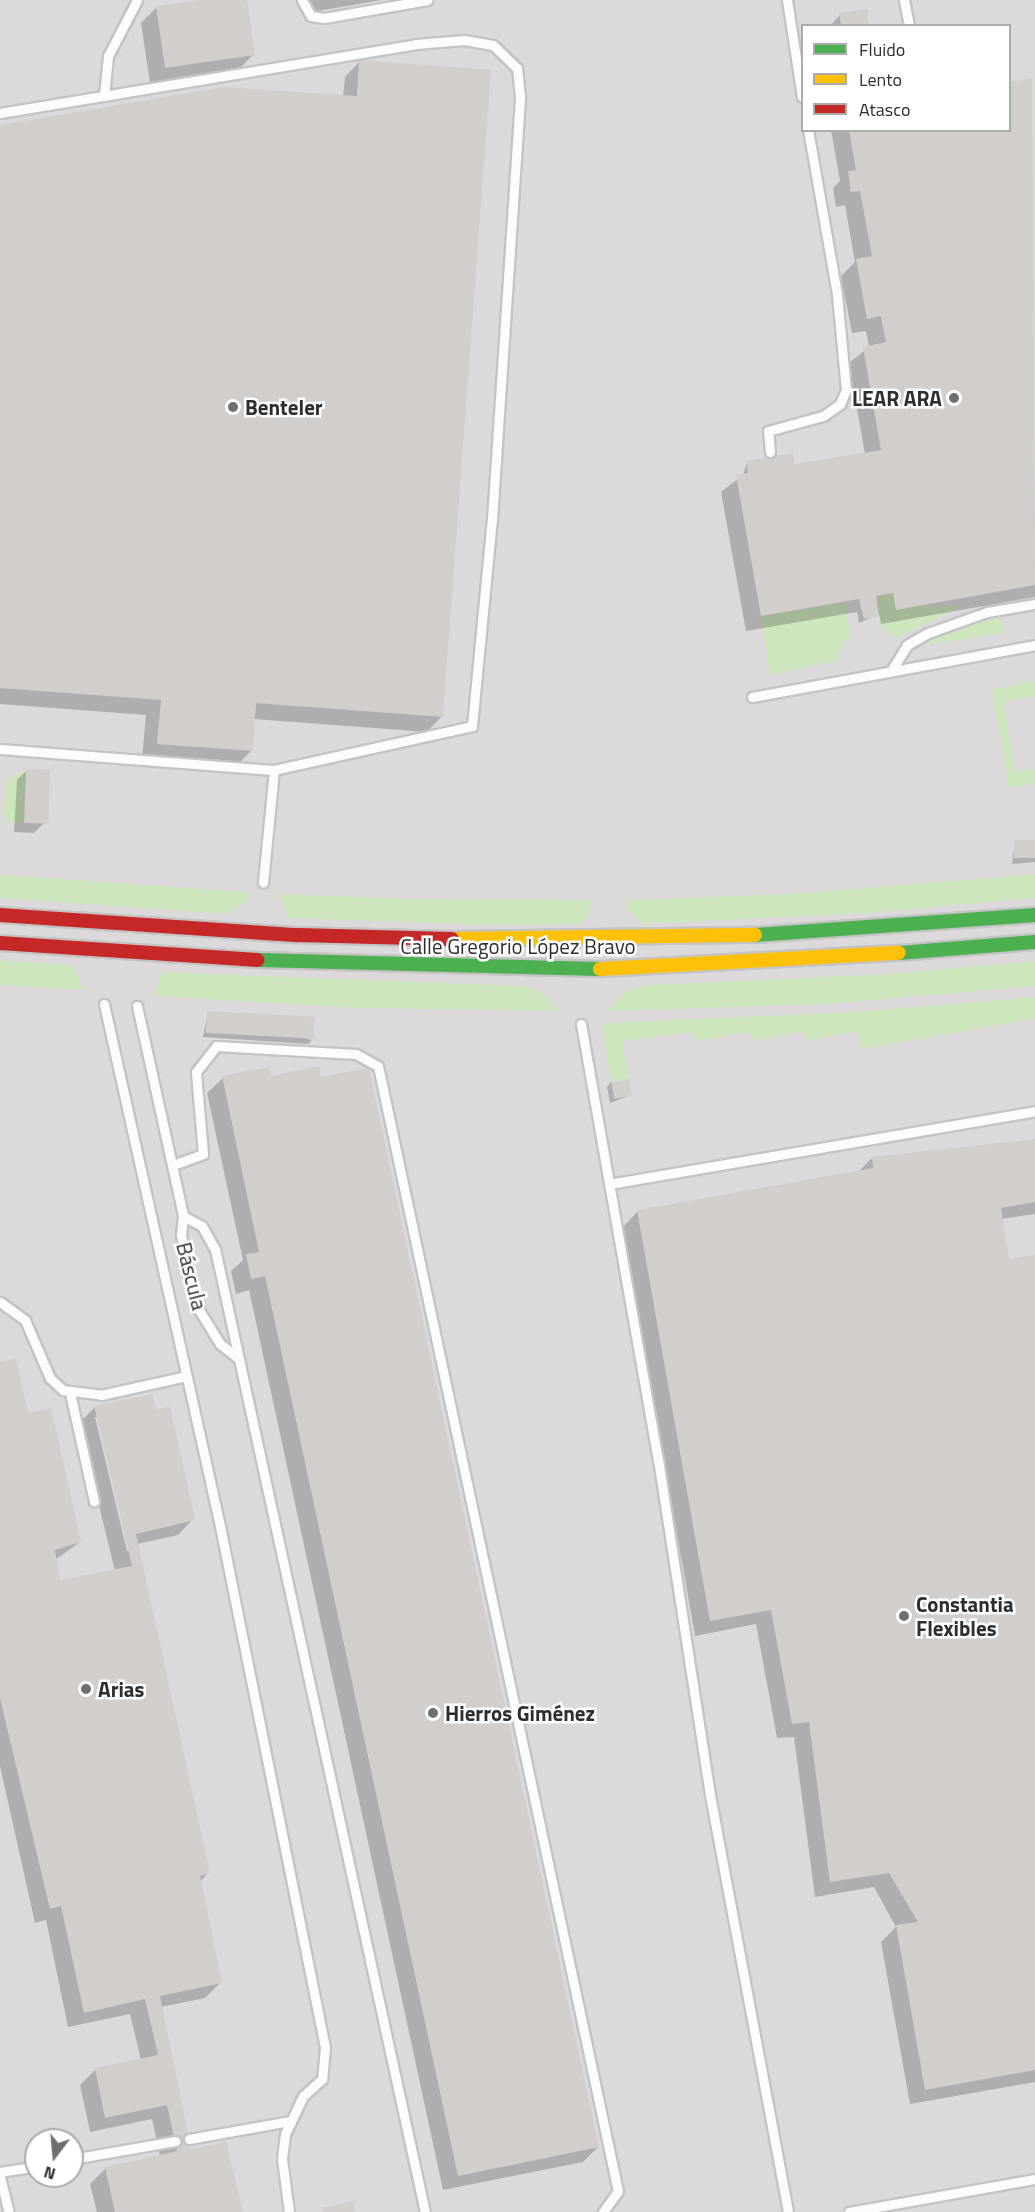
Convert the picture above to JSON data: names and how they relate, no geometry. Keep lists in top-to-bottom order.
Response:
{
  "streets": {
    "main road": ["Calle Gregorio López Bravo"],
    "lane": ["Báscula"]
  },
  "places": [
    "LEAR ARA",
    "Benteler",
    "Constantia Flexibles",
    "Arias",
    "Hierros Giménez"
  ],
  "legend": ["Fluido", "Lento", "Atasco"],
  "north": "bottom"
}
